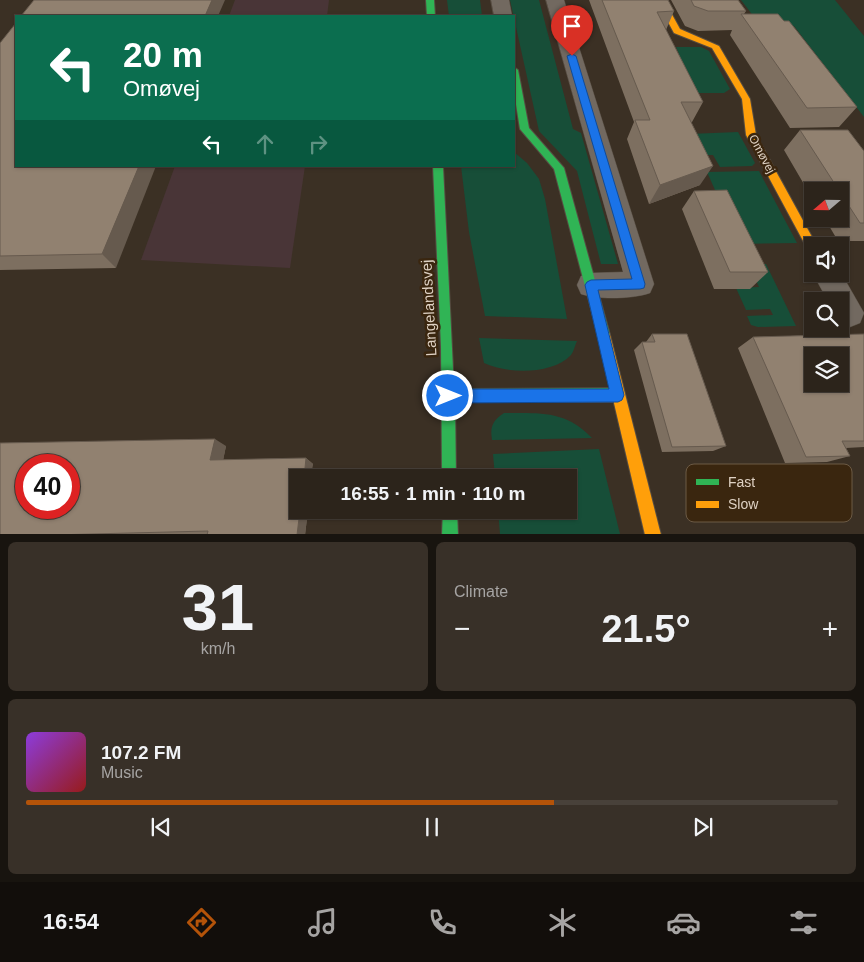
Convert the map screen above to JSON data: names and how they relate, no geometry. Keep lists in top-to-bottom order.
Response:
{
  "streets": {
    "street": ["Omøvej", "Langelandsvej"]
  },
  "legend": ["Fast", "Slow"],
  "north": "left",
  "page": {
    "turn": ["20 m", "Omøvej"],
    "limit": "40",
    "trip": "16:55 · 1 min · 110 m",
    "tile": [
      ["31", "km/h"],
      "Climate"
    ],
    "heat": ["−", "21.5°", "+"],
    "song": ["107.2 FM", "Music"],
    "tabs": "16:54"
  }
}
